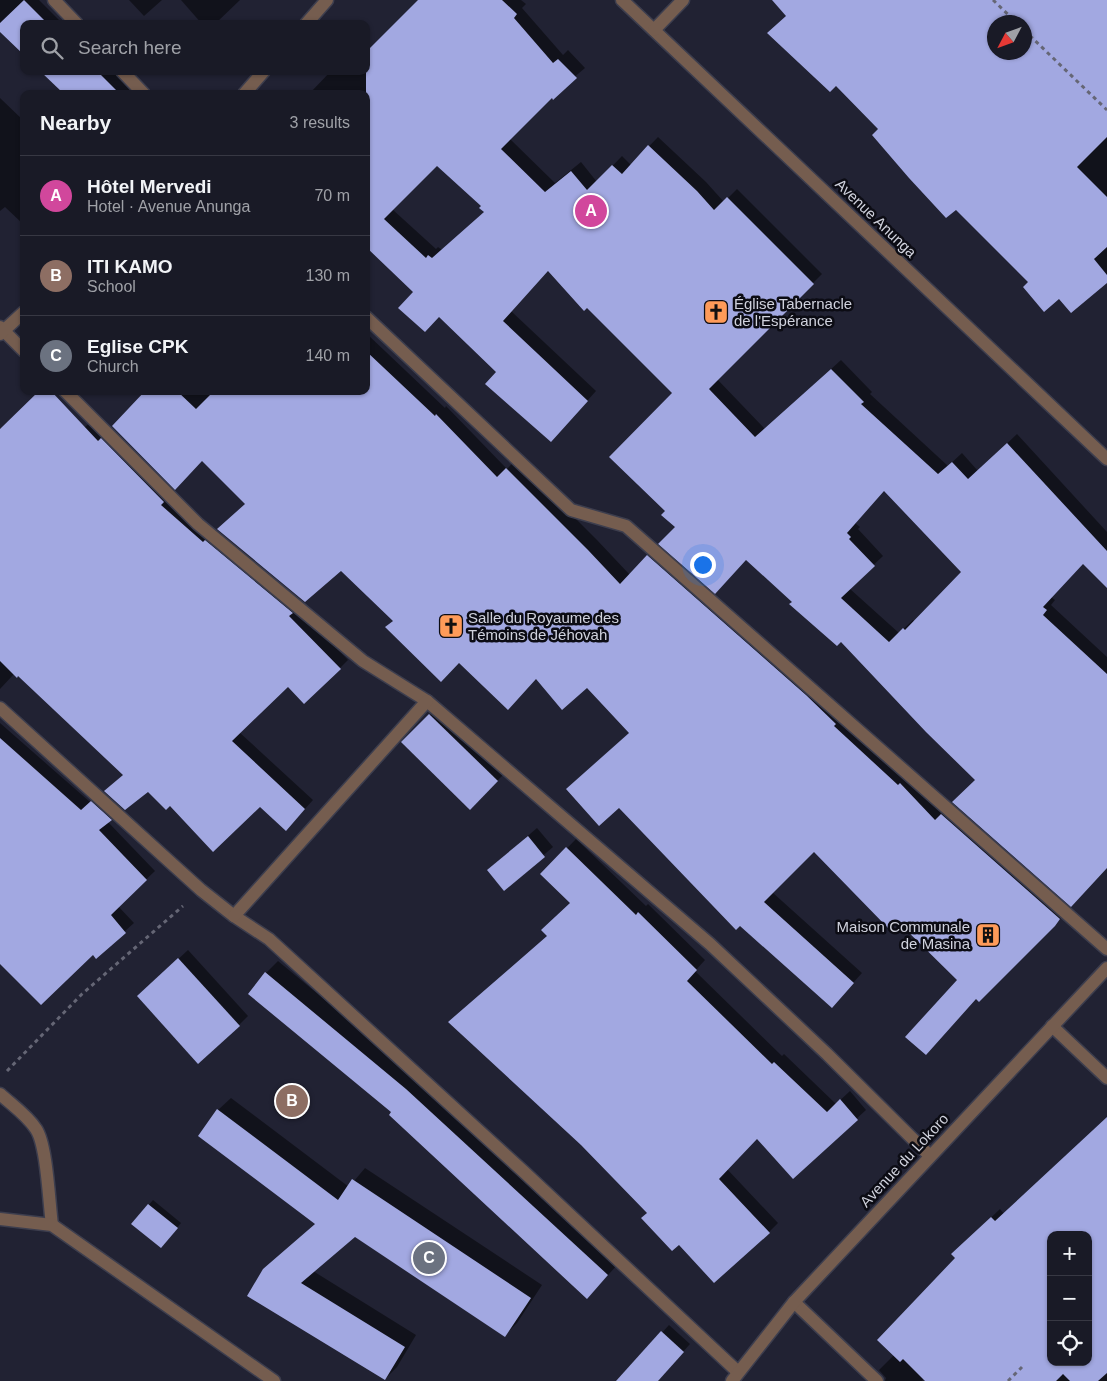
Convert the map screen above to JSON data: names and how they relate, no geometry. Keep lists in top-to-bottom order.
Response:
{
  "streets": {
    "street": ["Avenue Anunga", "Avenue du Lokoro"]
  },
  "places": {
    "church": ["Église Tabernacle de l'Espérance", "Salle du Royaume des Témoins de Jéhovah"],
    "building": ["Maison Communale de Masina"]
  },
  "north": "bottom left",
  "page": {
    "search": "Search here",
    "heading": ["Nearby", "3 results"],
    "list": [
      {
        "mark": "A",
        "name": "Hôtel Mervedi",
        "note": "Hotel · Avenue Anunga",
        "value": "70 m"
      },
      {
        "mark": "B",
        "name": "ITI KAMO",
        "note": "School",
        "value": "130 m"
      },
      {
        "mark": "C",
        "name": "Eglise CPK",
        "note": "Church",
        "value": "140 m"
      }
    ],
    "pins": ["A", "B", "C"],
    "map_buttons": ["+", "−"]
  }
}
